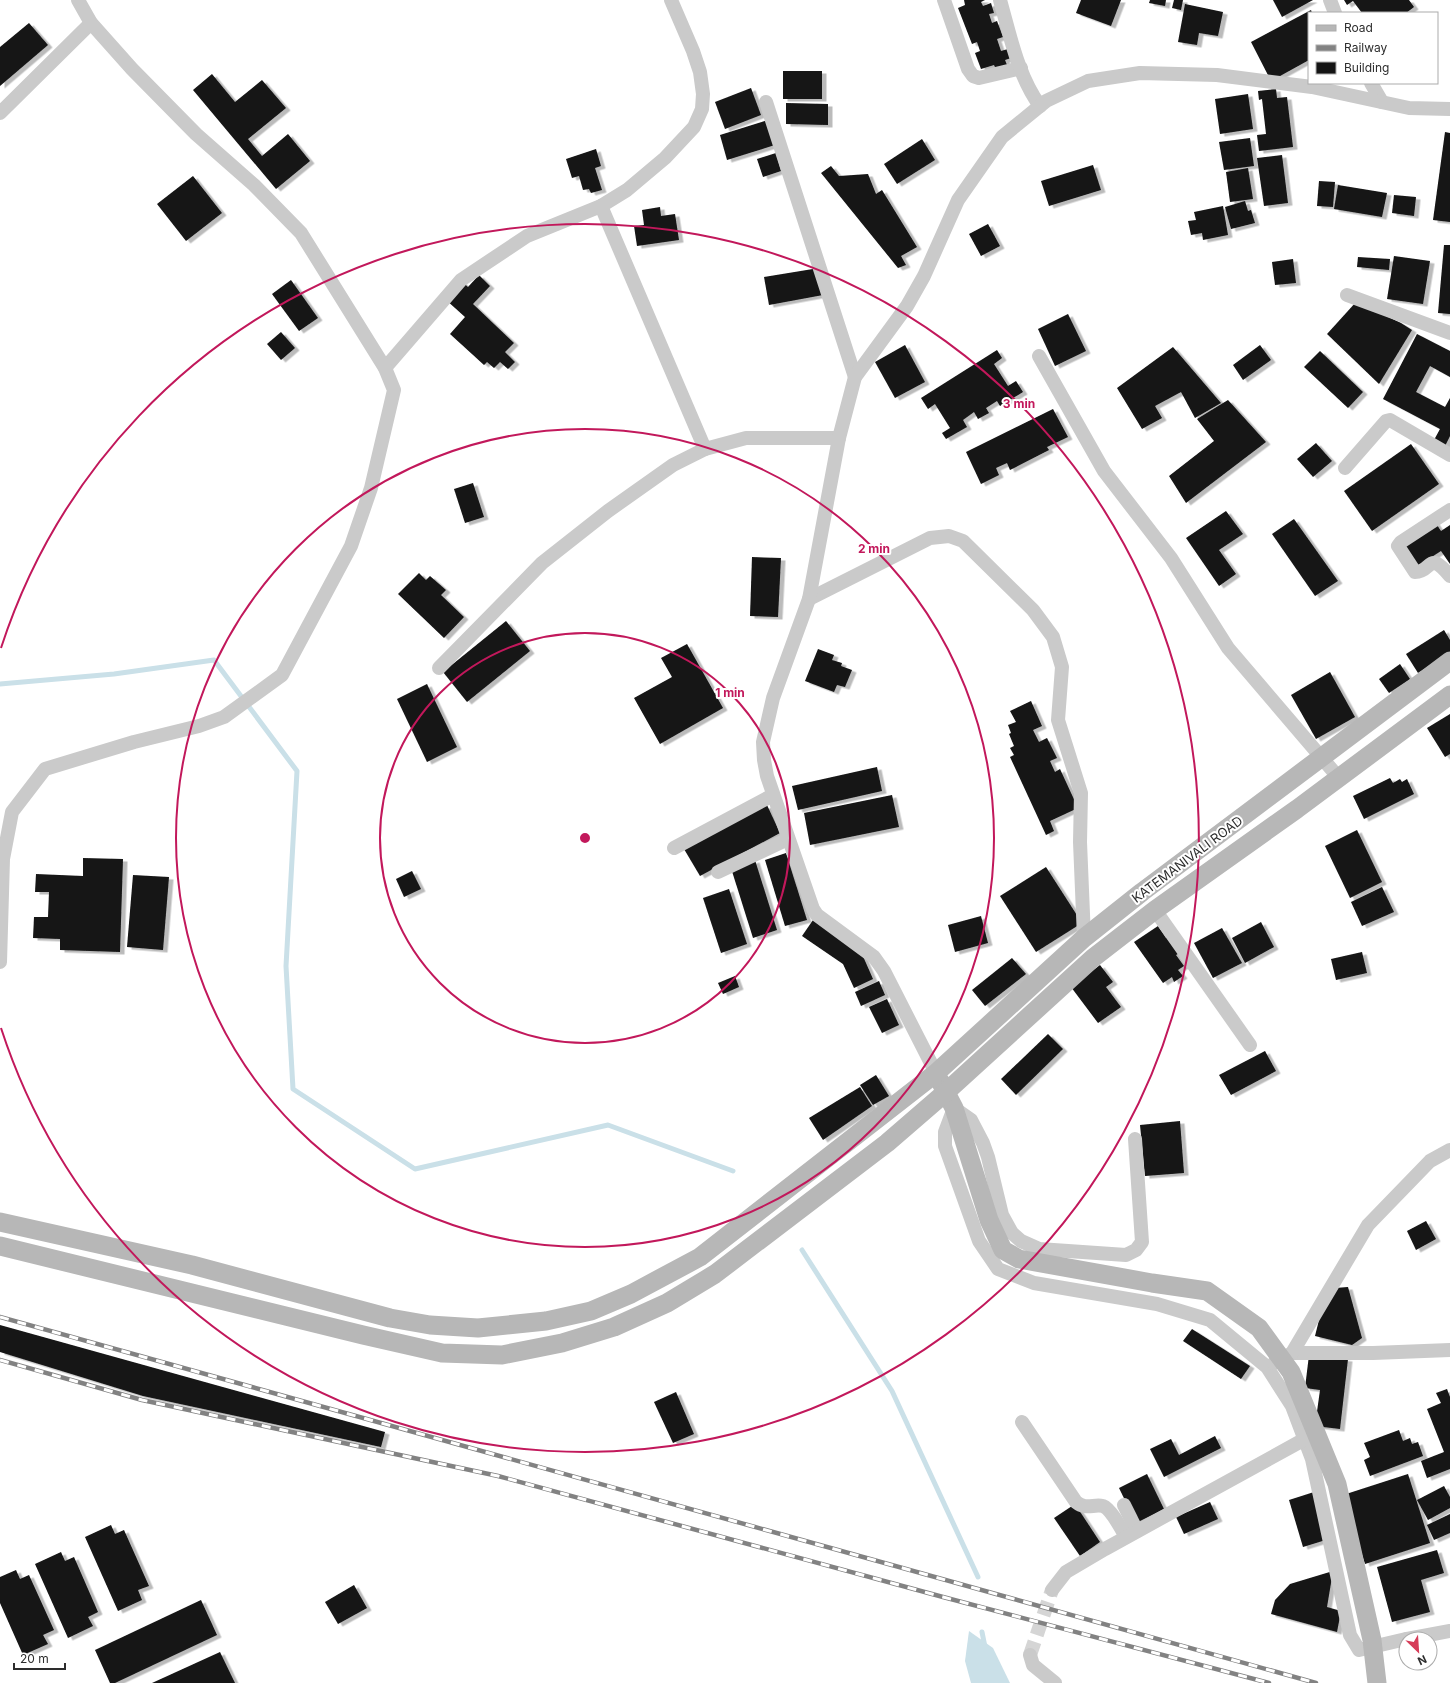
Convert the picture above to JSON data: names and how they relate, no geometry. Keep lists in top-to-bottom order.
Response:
{
  "streets": {
    "main road": ["KATEMANIVALI ROAD"]
  },
  "legend": ["Road", "Railway", "Building"],
  "scale_bar": "20 m",
  "north": "bottom right",
  "rings": ["3 min", "2 min", "1 min"]
}
